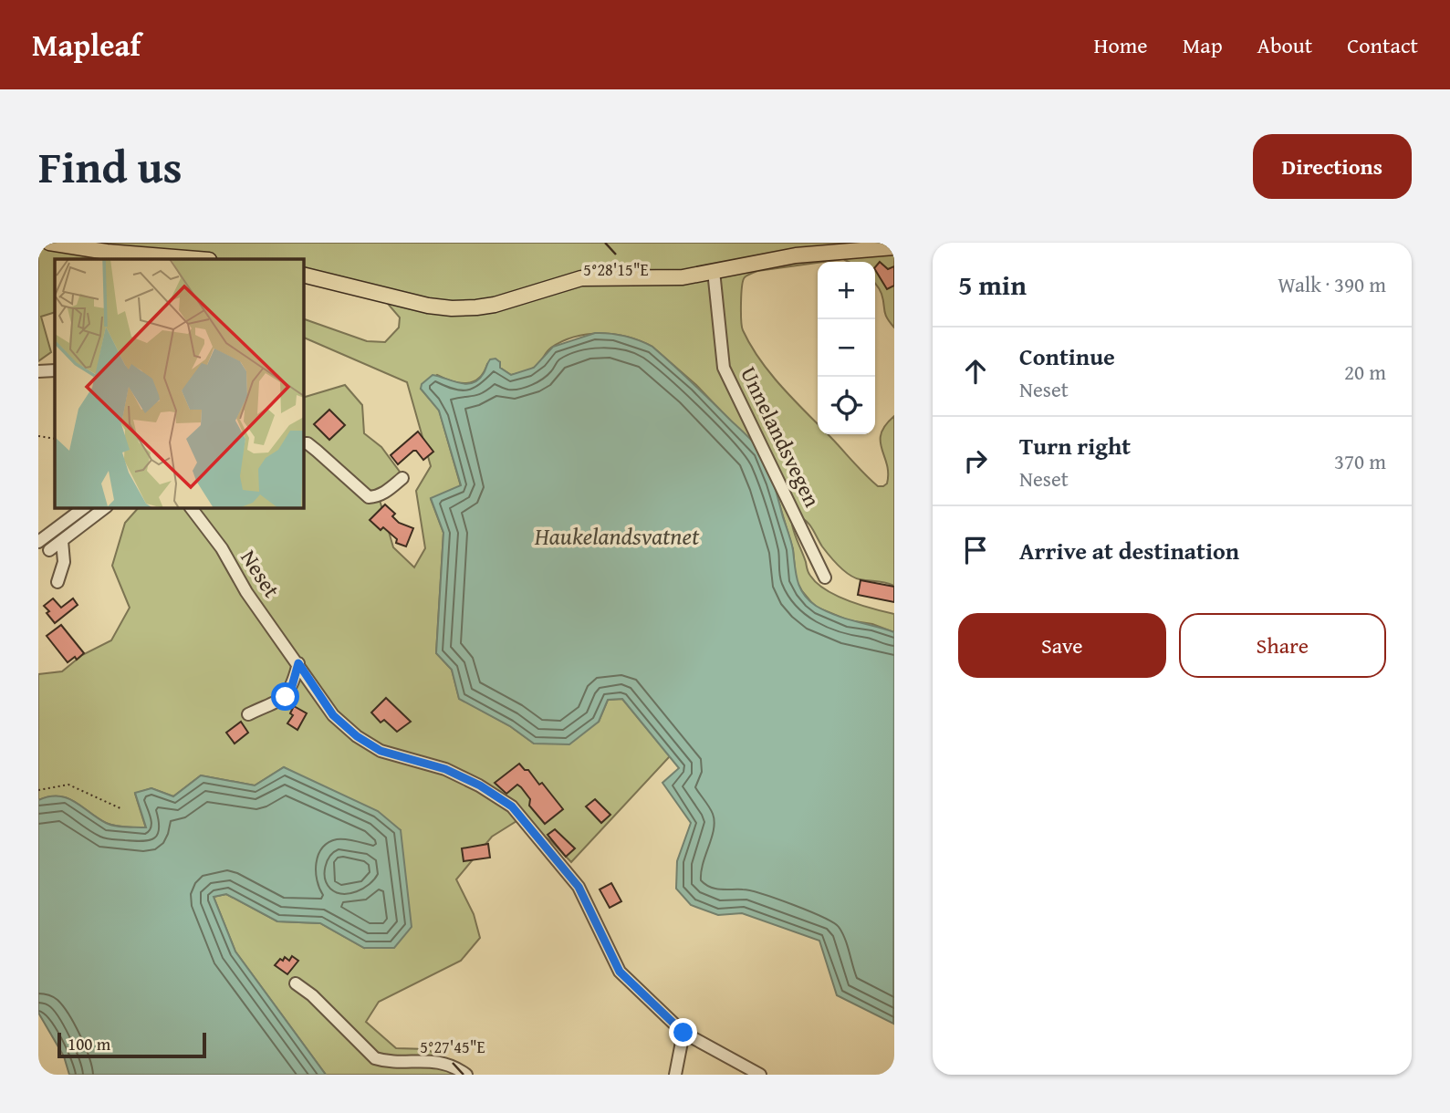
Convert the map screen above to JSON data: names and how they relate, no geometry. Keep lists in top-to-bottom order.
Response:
{
  "streets": {
    "street": ["Unnelandsvegen", "Neset"]
  },
  "water": ["Haukelandsvatnet"],
  "scale_bar": "100 m",
  "page": {
    "header": "Mapleaf",
    "nav": [
      "Home",
      "Map",
      "About",
      "Contact"
    ],
    "title": "Find us",
    "buttons": [
      "Directions",
      ["Save", "Share"]
    ],
    "heading": ["5 min", "Walk · 390 m"],
    "map_buttons": ["+", "−"],
    "list": [
      ["Continue", "Neset", "20 m"],
      ["Turn right", "Neset", "370 m"],
      "Arrive at destination"
    ],
    "scale": "100 m"
  },
  "coordinates": ["5°28'15\"E", "5°27'45\"E"]
}
